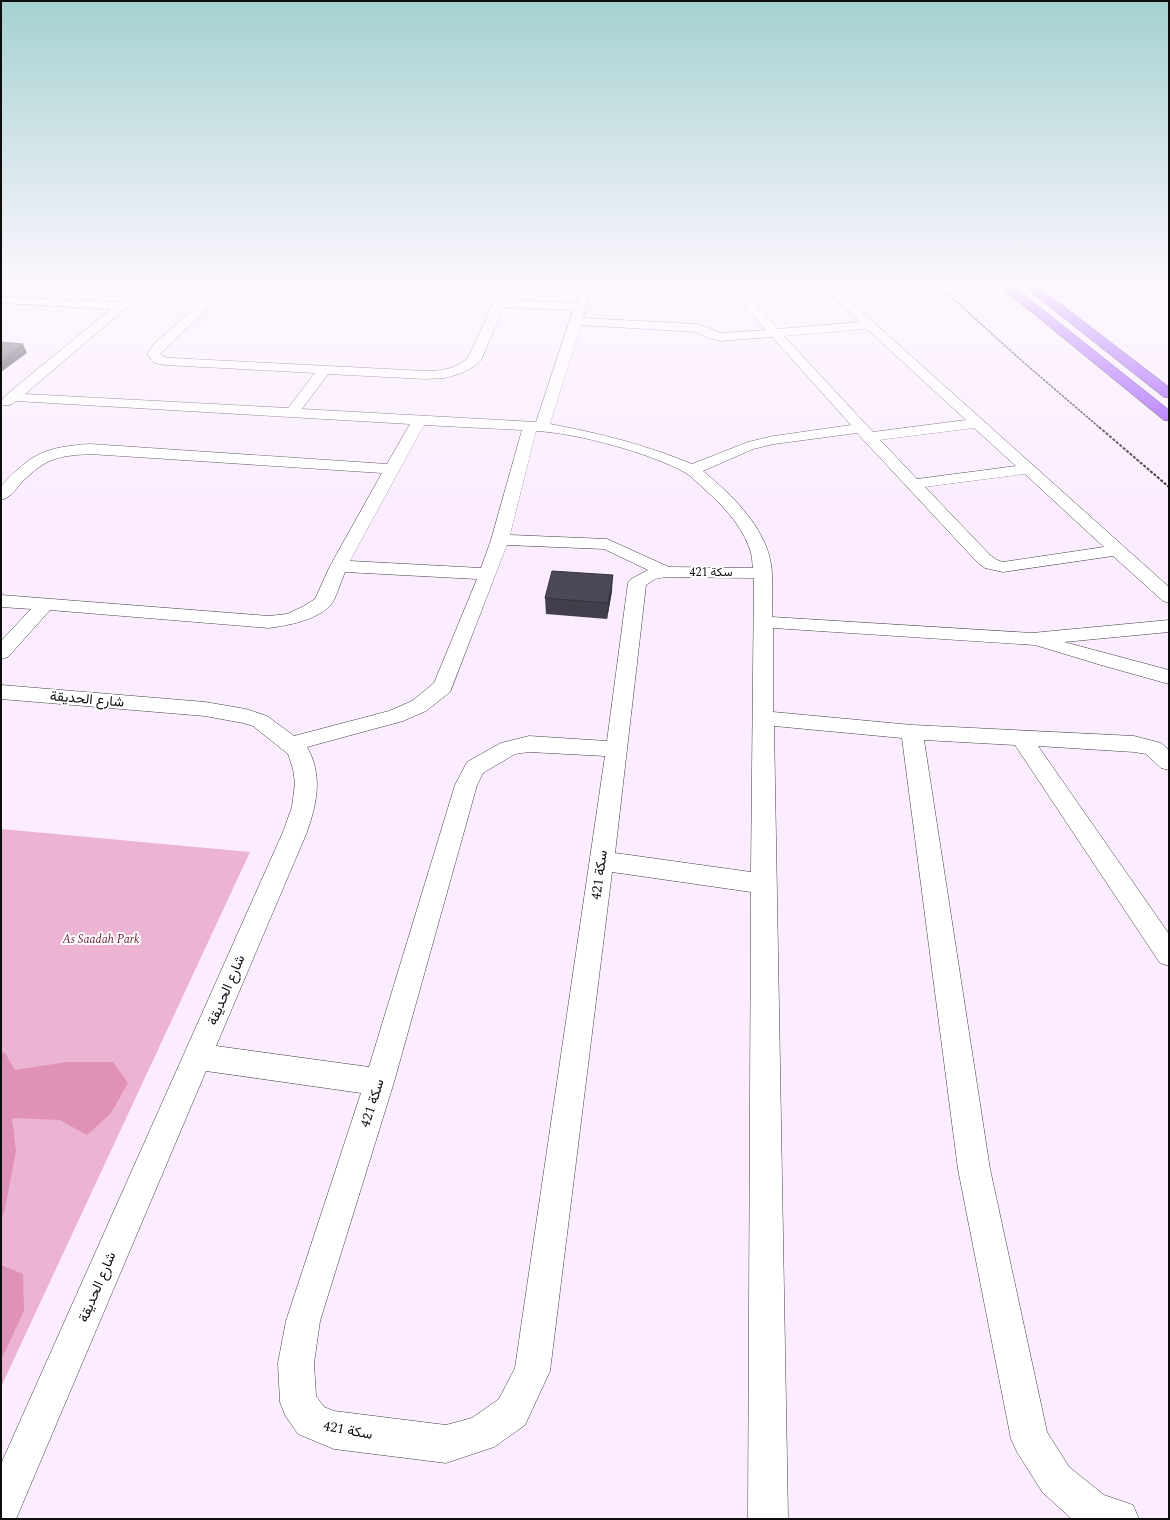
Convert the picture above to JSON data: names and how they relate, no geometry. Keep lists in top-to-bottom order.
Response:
{
  "streets": {
    "street": ["سكة 421", "شارع الحديقة"]
  },
  "parks": ["As Saadah Park"]
}
